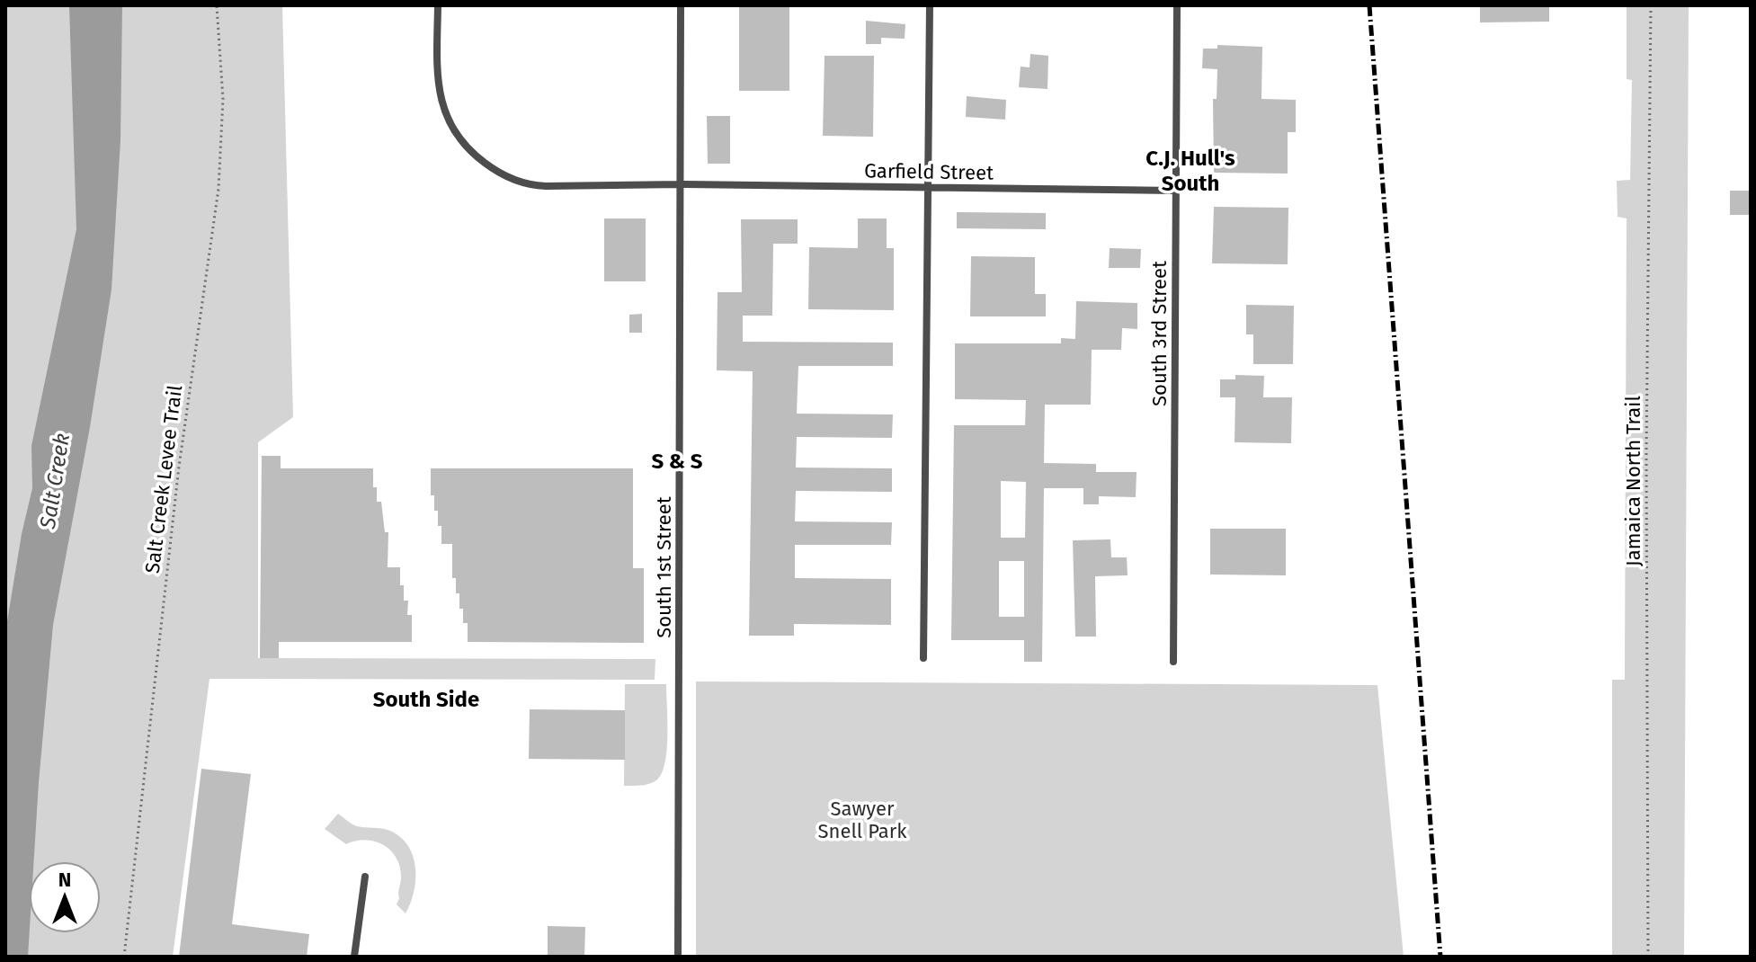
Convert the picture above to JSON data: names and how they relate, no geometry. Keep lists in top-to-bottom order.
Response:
{
  "streets": {
    "street": ["Garfield Street", "South 3rd Street", "South 1st Street"],
    "path": ["Salt Creek Levee Trail", "Jamaica North Trail"]
  },
  "crossings": [
    ["Garfield Street", "South 3rd Street"],
    ["Garfield Street", "South 1st Street"]
  ],
  "districts": ["C.J. Hull's South", "S & S", "South Side"],
  "water": ["Salt Creek"],
  "parks": ["Sawyer Snell Park"],
  "north": "top"
}
